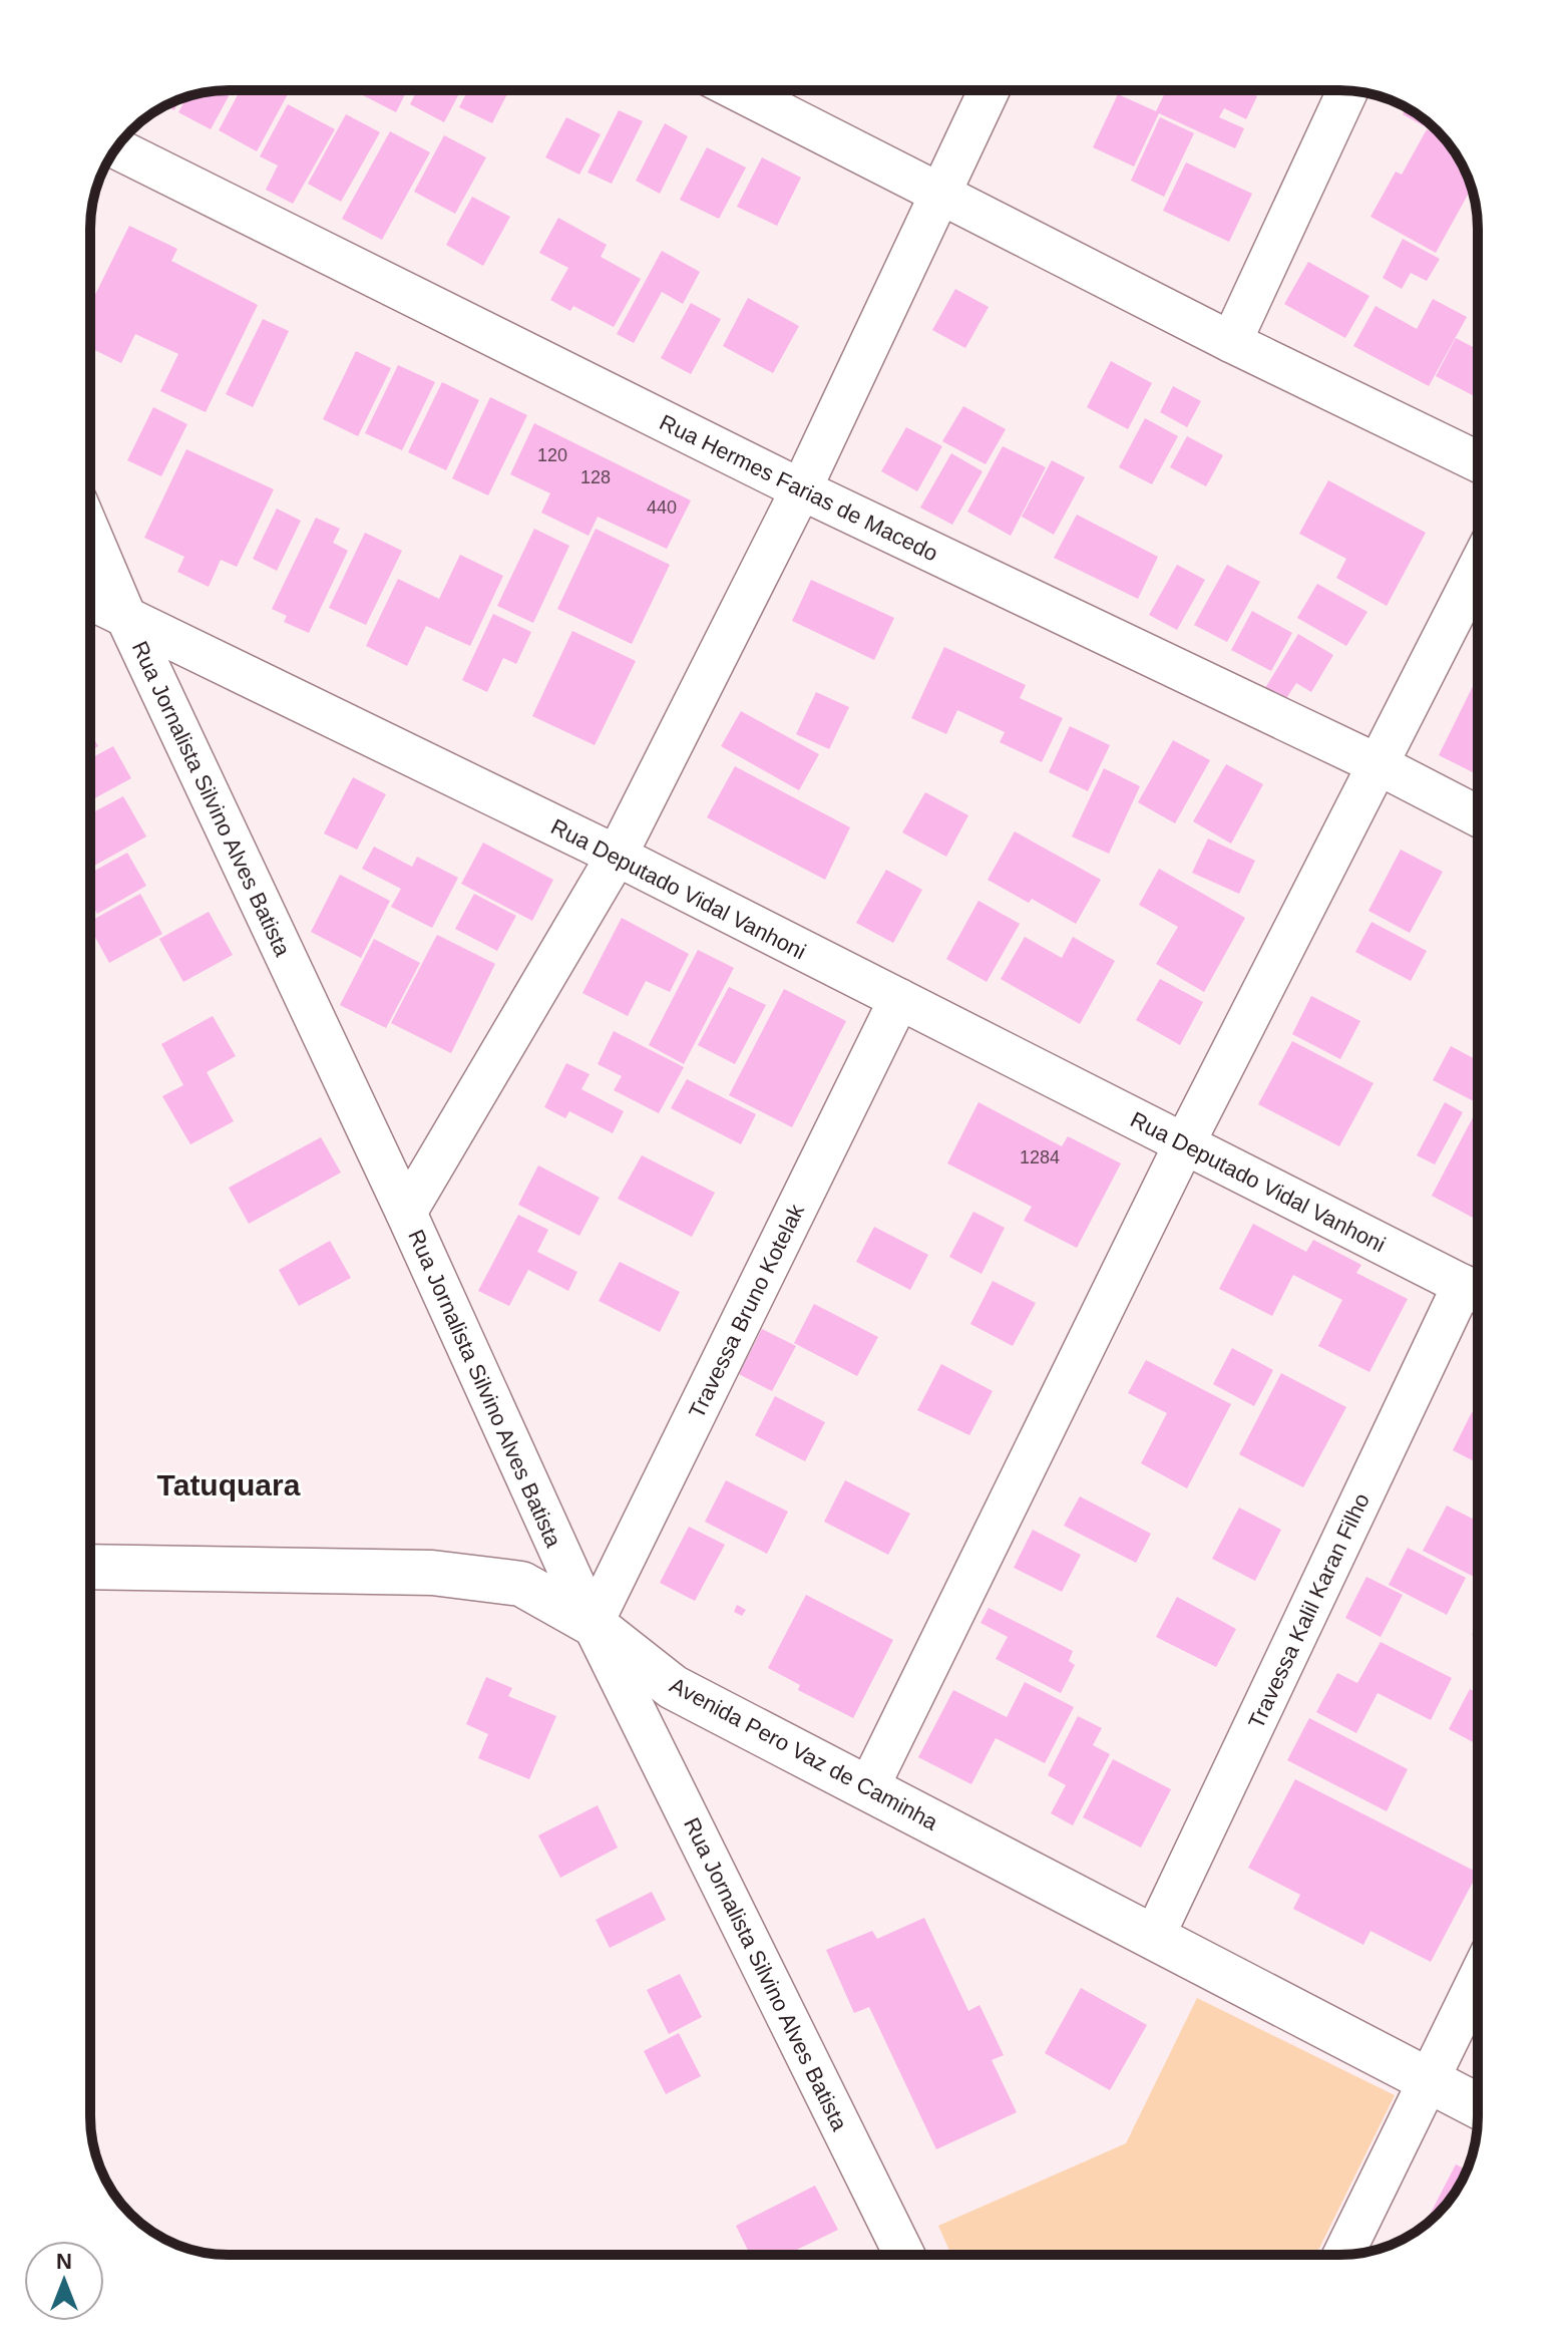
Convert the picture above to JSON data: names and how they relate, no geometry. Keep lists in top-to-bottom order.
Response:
{
  "streets": {
    "street": [
      "Rua Hermes Farias de Macedo",
      "Rua Jornalista Silvino Alves Batista",
      "Rua Deputado Vidal Vanhoni",
      "Travessa Bruno Kotelak",
      "Travessa Kalil Karan Filho",
      "Avenida Pero Vaz de Caminha"
    ]
  },
  "crossings": [
    ["Rua Jornalista Silvino Alves Batista", "Rua Deputado Vidal Vanhoni"],
    ["Rua Jornalista Silvino Alves Batista", "Travessa Bruno Kotelak"],
    ["Rua Jornalista Silvino Alves Batista", "Avenida Pero Vaz de Caminha"],
    ["Rua Deputado Vidal Vanhoni", "Travessa Bruno Kotelak"],
    ["Rua Deputado Vidal Vanhoni", "Travessa Kalil Karan Filho"],
    ["Travessa Bruno Kotelak", "Avenida Pero Vaz de Caminha"],
    ["Travessa Kalil Karan Filho", "Avenida Pero Vaz de Caminha"]
  ],
  "districts": ["Tatuquara"],
  "house_numbers": [
    "120",
    "128",
    "440",
    "1284"
  ],
  "north": "top"
}
